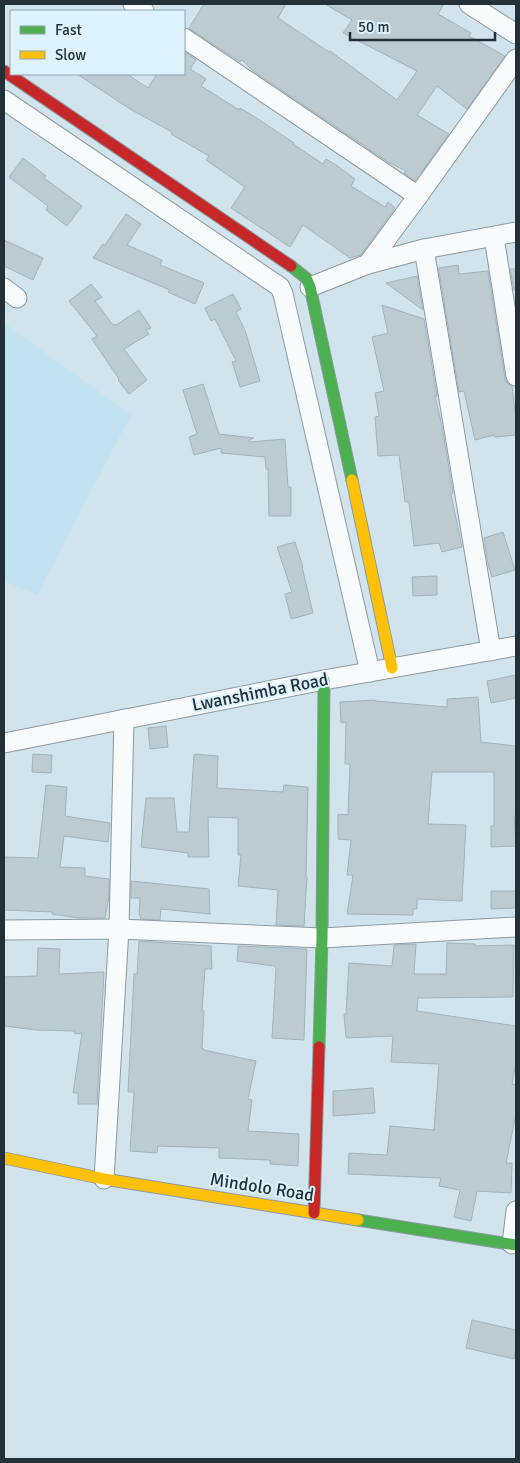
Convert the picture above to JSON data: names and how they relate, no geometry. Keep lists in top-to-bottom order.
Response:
{
  "streets": {
    "street": ["Lwanshimba Road", "Mindolo Road"]
  },
  "legend": ["Fast", "Slow"],
  "scale_bar": "50 m"
}
